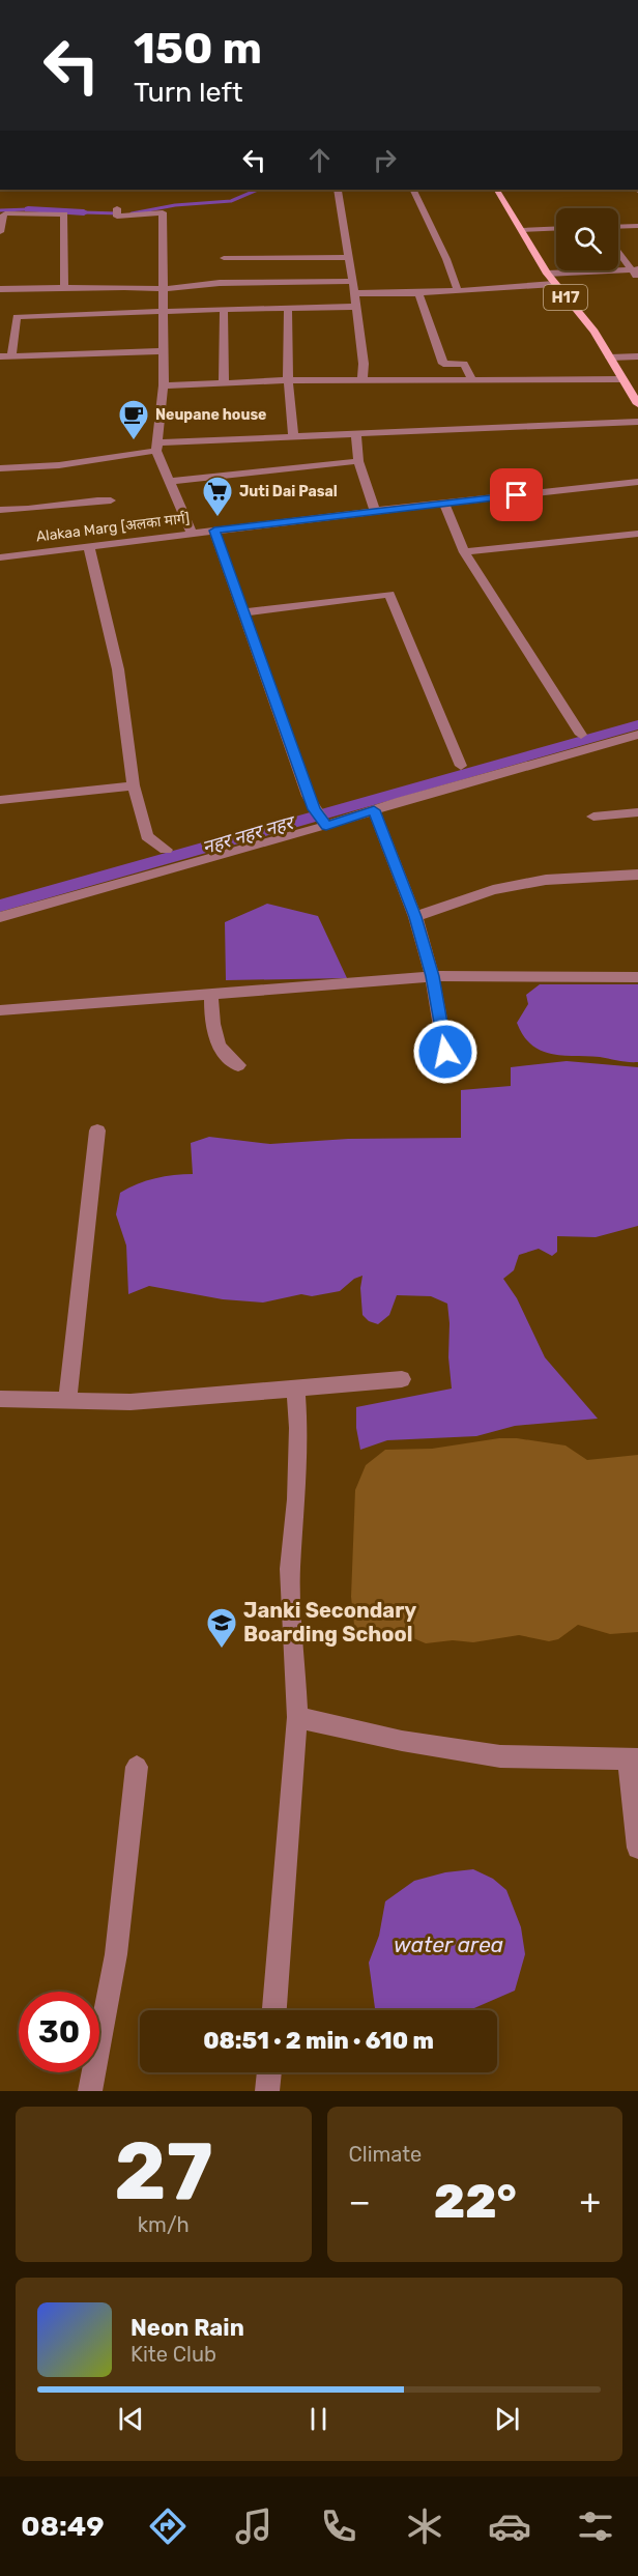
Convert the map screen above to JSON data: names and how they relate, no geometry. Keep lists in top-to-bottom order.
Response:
{
  "streets": {
    "main road": ["H17"],
    "street": ["Alakaa Marg [अलका मार्ग]"]
  },
  "water": ["नहर नहर नहर", "water area"],
  "places": {
    "cafe": ["Neupane house"],
    "supermarket": ["Juti Dai Pasal"],
    "school or university": ["Janki Secondary Boarding School"]
  },
  "page": {
    "turn": ["150 m", "Turn left"],
    "limit": "30",
    "trip": "08:51 · 2 min · 610 m",
    "tile": [
      ["27", "km/h"],
      "Climate"
    ],
    "heat": ["−", "22°", "+"],
    "song": ["Neon Rain", "Kite Club"],
    "tabs": "08:49"
  }
}
